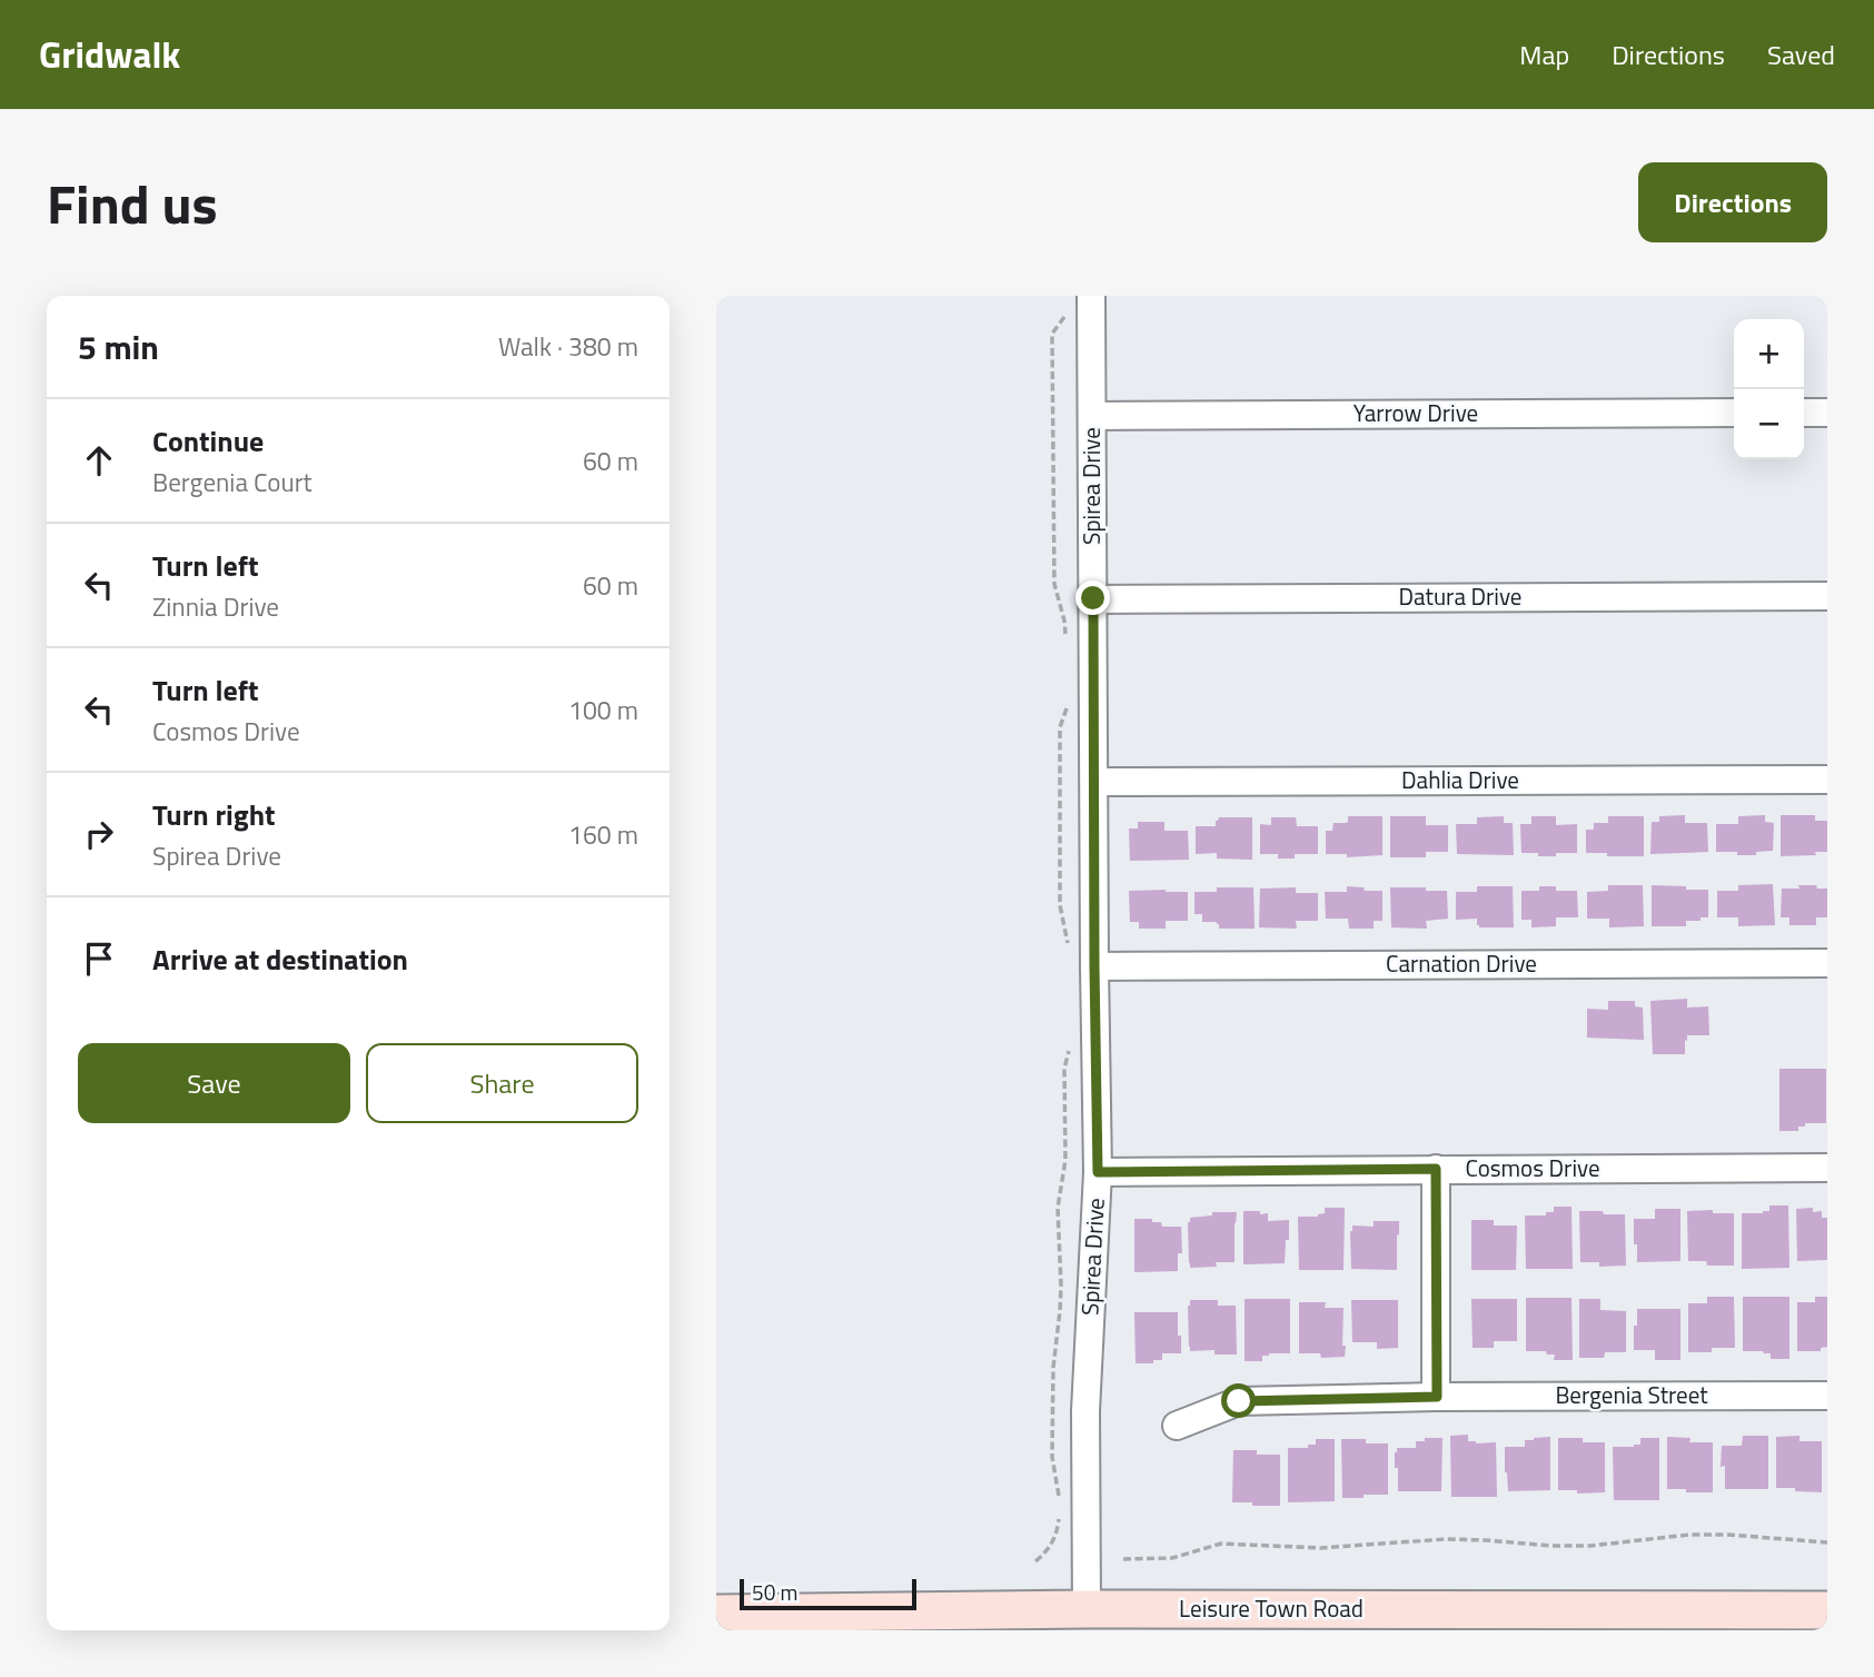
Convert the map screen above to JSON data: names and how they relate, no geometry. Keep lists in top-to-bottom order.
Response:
{
  "streets": {
    "main road": ["Leisure Town Road"],
    "street": [
      "Yarrow Drive",
      "Spirea Drive",
      "Datura Drive",
      "Dahlia Drive",
      "Carnation Drive",
      "Cosmos Drive",
      "Bergenia Street"
    ]
  },
  "crossings": [
    ["Yarrow Drive", "Spirea Drive"],
    ["Spirea Drive", "Datura Drive"],
    ["Spirea Drive", "Dahlia Drive"],
    ["Spirea Drive", "Carnation Drive"],
    ["Spirea Drive", "Cosmos Drive"],
    ["Spirea Drive", "Leisure Town Road"]
  ],
  "scale_bar": "50 m",
  "page": {
    "header": "Gridwalk",
    "nav": ["Map", "Directions", "Saved"],
    "title": "Find us",
    "buttons": [
      "Directions",
      ["Save", "Share"]
    ],
    "heading": ["5 min", "Walk · 380 m"],
    "map_buttons": ["+", "−"],
    "list": [
      ["Continue", "Bergenia Court", "60 m"],
      ["Turn left", "Zinnia Drive", "60 m"],
      ["Turn left", "Cosmos Drive", "100 m"],
      ["Turn right", "Spirea Drive", "160 m"],
      "Arrive at destination"
    ],
    "scale": "50 m"
  }
}
